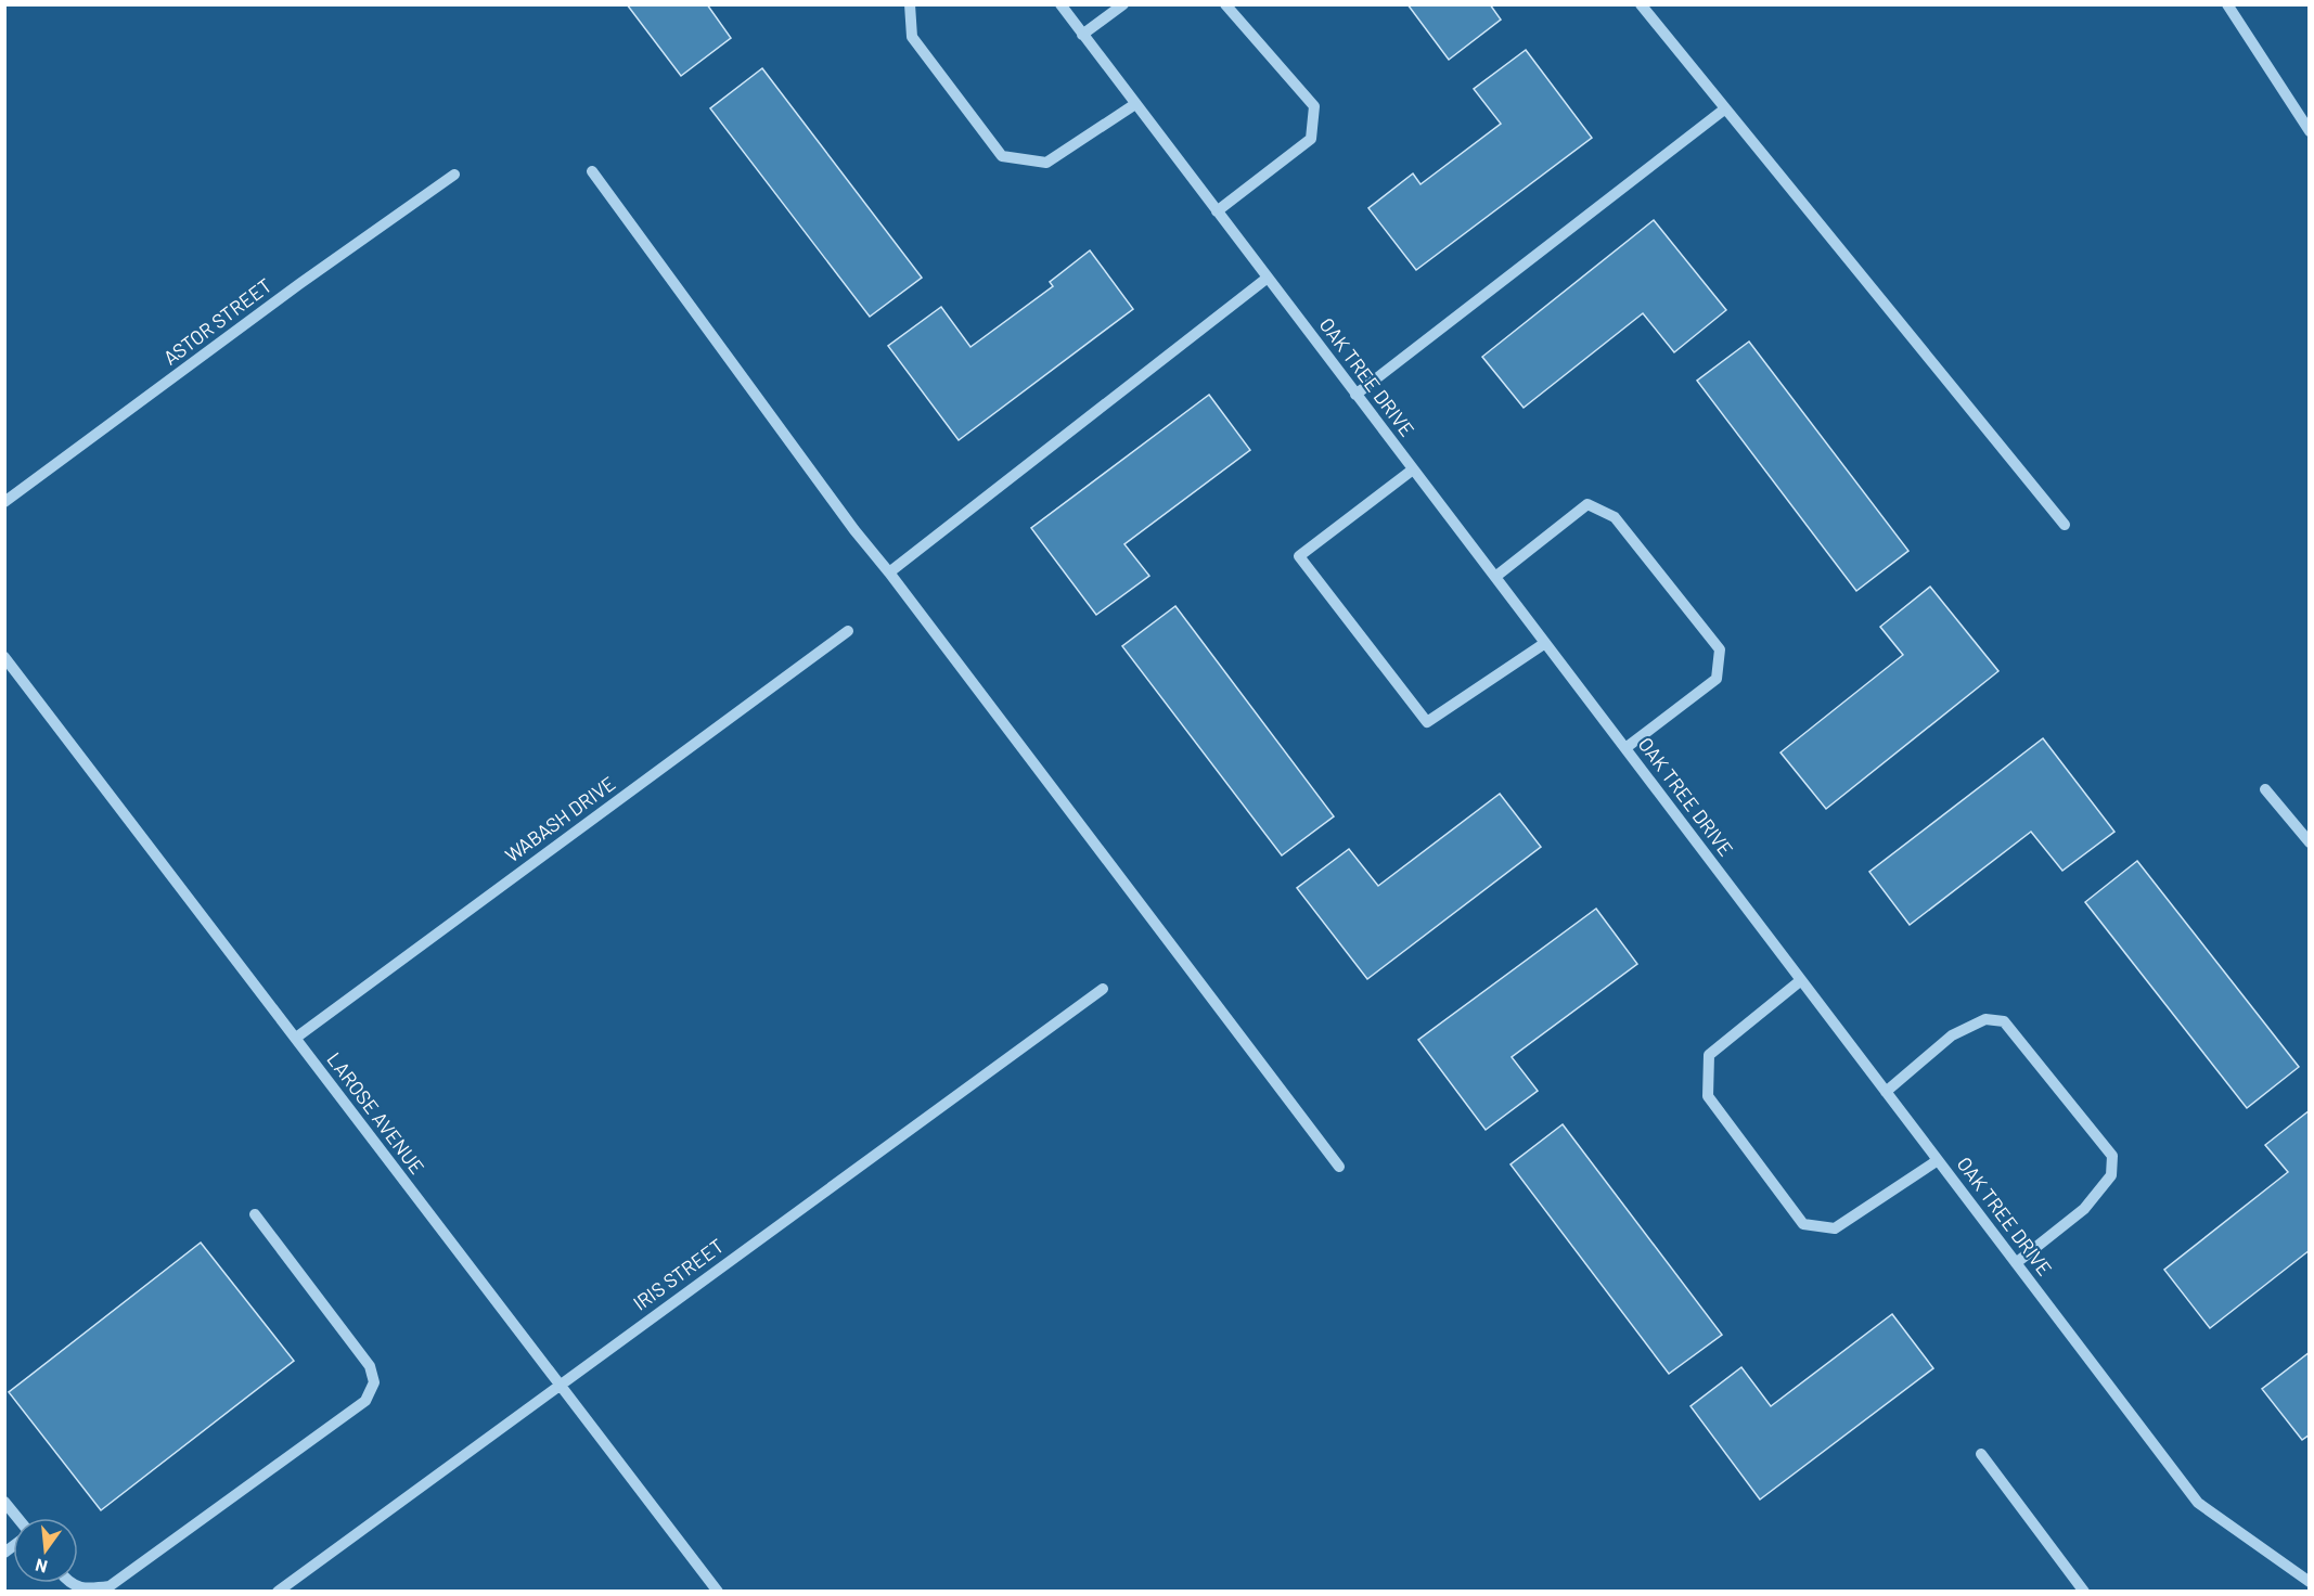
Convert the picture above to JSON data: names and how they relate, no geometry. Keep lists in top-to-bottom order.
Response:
{
  "streets": {
    "street": [
      "ASTOR STREET",
      "OAK TREE DRIVE",
      "WABASH DRIVE",
      "LAROSE AVENUE",
      "IRIS STREET"
    ]
  },
  "crossings": [
    ["WABASH DRIVE", "LAROSE AVENUE"],
    ["LAROSE AVENUE", "IRIS STREET"]
  ],
  "north": "bottom"
}
